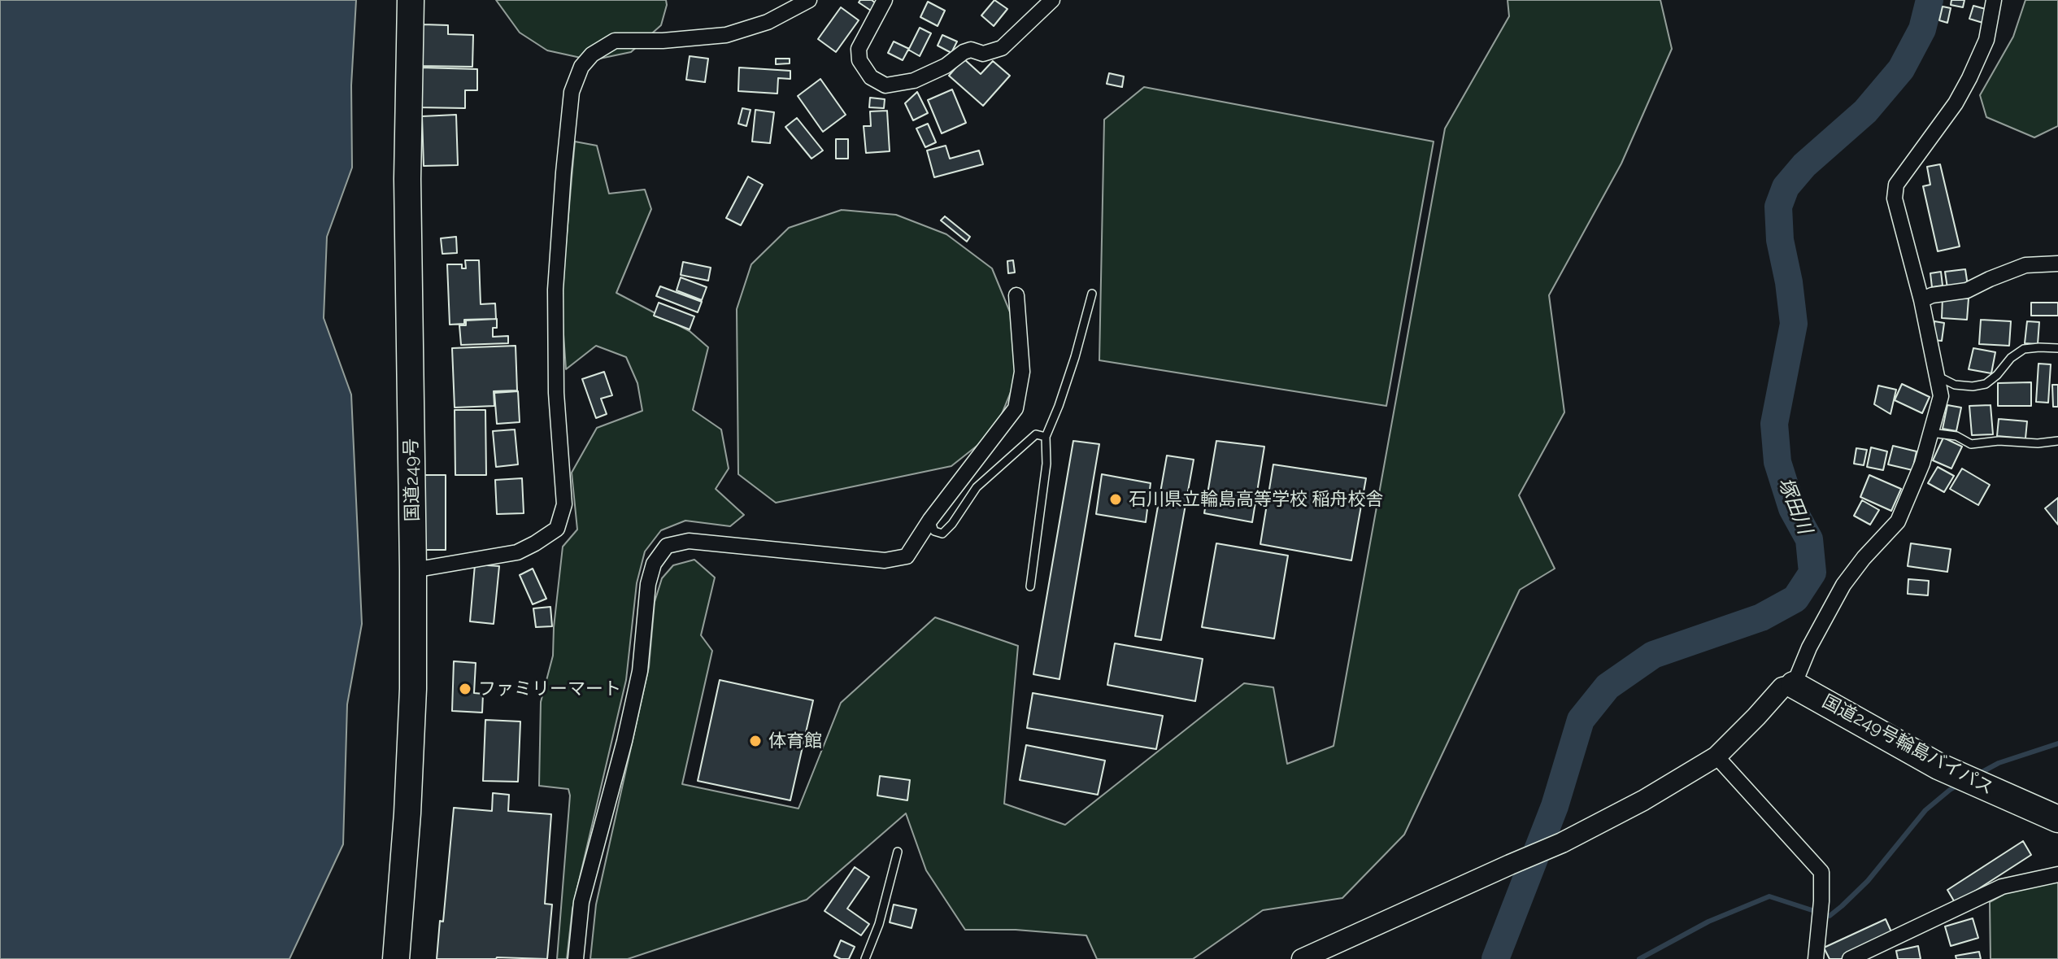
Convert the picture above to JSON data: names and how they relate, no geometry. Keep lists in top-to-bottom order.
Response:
{
  "streets": {
    "highway": ["国道249号", "国道249号輪島バイパス"]
  },
  "water": ["塚田川"],
  "places": ["石川県立輪島高等学校 稲舟校舎", "ファミリーマート", "体育館"]
}
